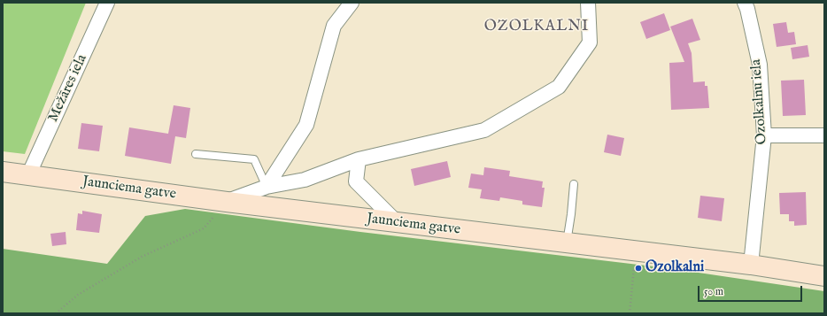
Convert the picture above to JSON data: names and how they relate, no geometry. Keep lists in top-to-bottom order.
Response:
{
  "streets": {
    "main road": ["Jaunciema gatve"],
    "street": ["Mežāres iela", "Ozolkalnu iela"]
  },
  "crossings": [
    ["Mežāres iela", "Jaunciema gatve"],
    ["Ozolkalnu iela", "Jaunciema gatve"]
  ],
  "districts": ["OZOLKALNI"],
  "places": ["Ozolkalni"],
  "scale_bar": "50 m"
}
